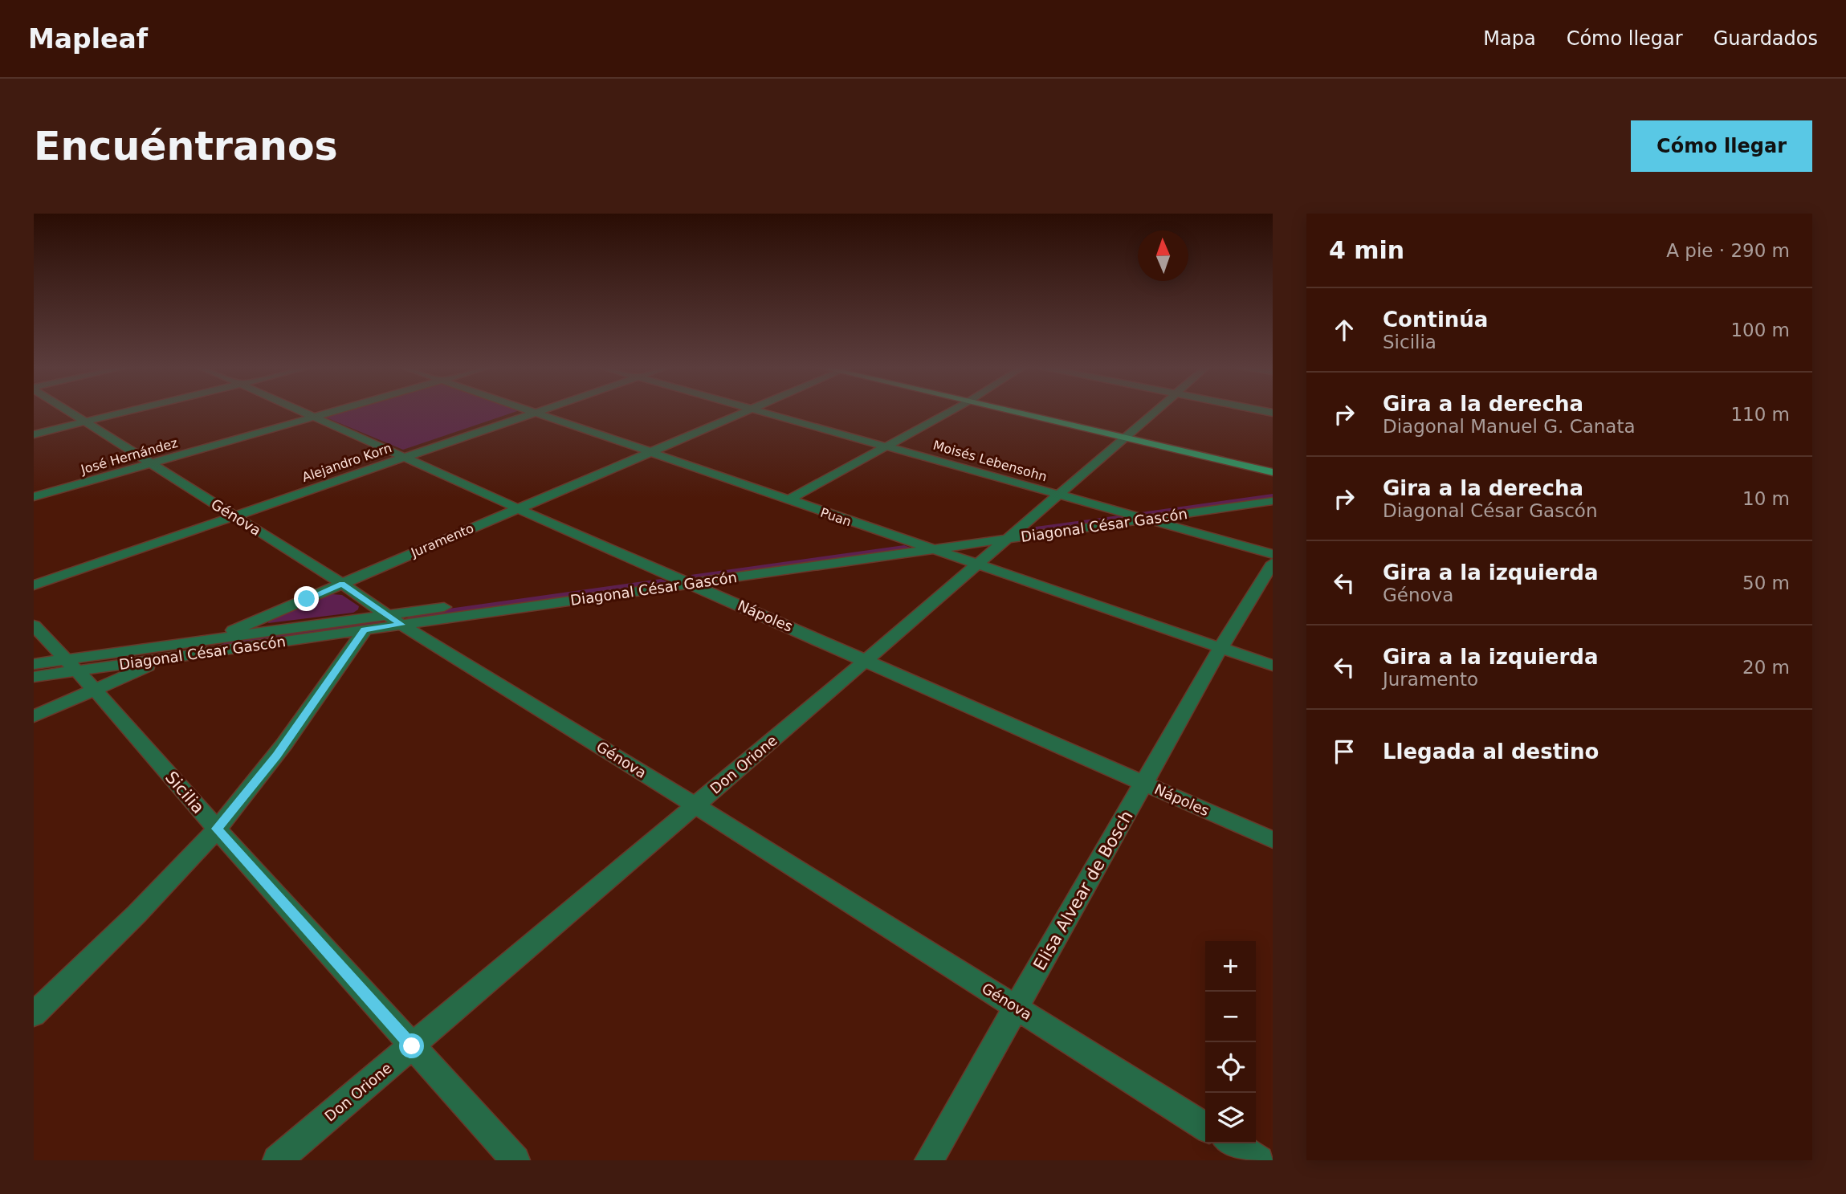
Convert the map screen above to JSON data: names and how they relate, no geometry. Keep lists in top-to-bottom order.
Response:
{
  "streets": {
    "street": [
      "José Hernández",
      "Moisés Lebensohn",
      "Alejandro Korn",
      "Génova",
      "Puan",
      "Diagonal César Gascón",
      "Juramento",
      "Nápoles",
      "Don Orione",
      "Sicilia",
      "Elisa Alvear de Bosch"
    ]
  },
  "crossings": [
    ["José Hernández", "Génova"],
    ["José Hernández", "Nápoles"],
    ["Moisés Lebensohn", "Diagonal César Gascón"],
    ["Moisés Lebensohn", "Don Orione"],
    ["Alejandro Korn", "Génova"],
    ["Alejandro Korn", "Puan"],
    ["Alejandro Korn", "Nápoles"],
    ["Génova", "Diagonal César Gascón"],
    ["Génova", "Juramento"],
    ["Génova", "Don Orione"],
    ["Génova", "Elisa Alvear de Bosch"],
    ["Puan", "Diagonal César Gascón"],
    ["Puan", "Juramento"],
    ["Puan", "Don Orione"],
    ["Puan", "Elisa Alvear de Bosch"],
    ["Diagonal César Gascón", "Juramento"],
    ["Diagonal César Gascón", "Nápoles"],
    ["Diagonal César Gascón", "Don Orione"],
    ["Diagonal César Gascón", "Sicilia"],
    ["Juramento", "Nápoles"],
    ["Juramento", "Sicilia"],
    ["Nápoles", "Don Orione"],
    ["Nápoles", "Elisa Alvear de Bosch"],
    ["Don Orione", "Sicilia"]
  ],
  "north": "top",
  "page": {
    "header": "Mapleaf",
    "nav": ["Mapa", "Cómo llegar", "Guardados"],
    "buttons": "Cómo llegar",
    "title": "Encuéntranos",
    "heading": ["4 min", "A pie · 290 m"],
    "list": [
      ["Continúa", "Sicilia", "100 m"],
      ["Gira a la derecha", "Diagonal Manuel G. Canata", "110 m"],
      ["Gira a la derecha", "Diagonal César Gascón", "10 m"],
      ["Gira a la izquierda", "Génova", "50 m"],
      ["Gira a la izquierda", "Juramento", "20 m"],
      "Llegada al destino"
    ],
    "map_buttons": ["+", "−"]
  }
}
